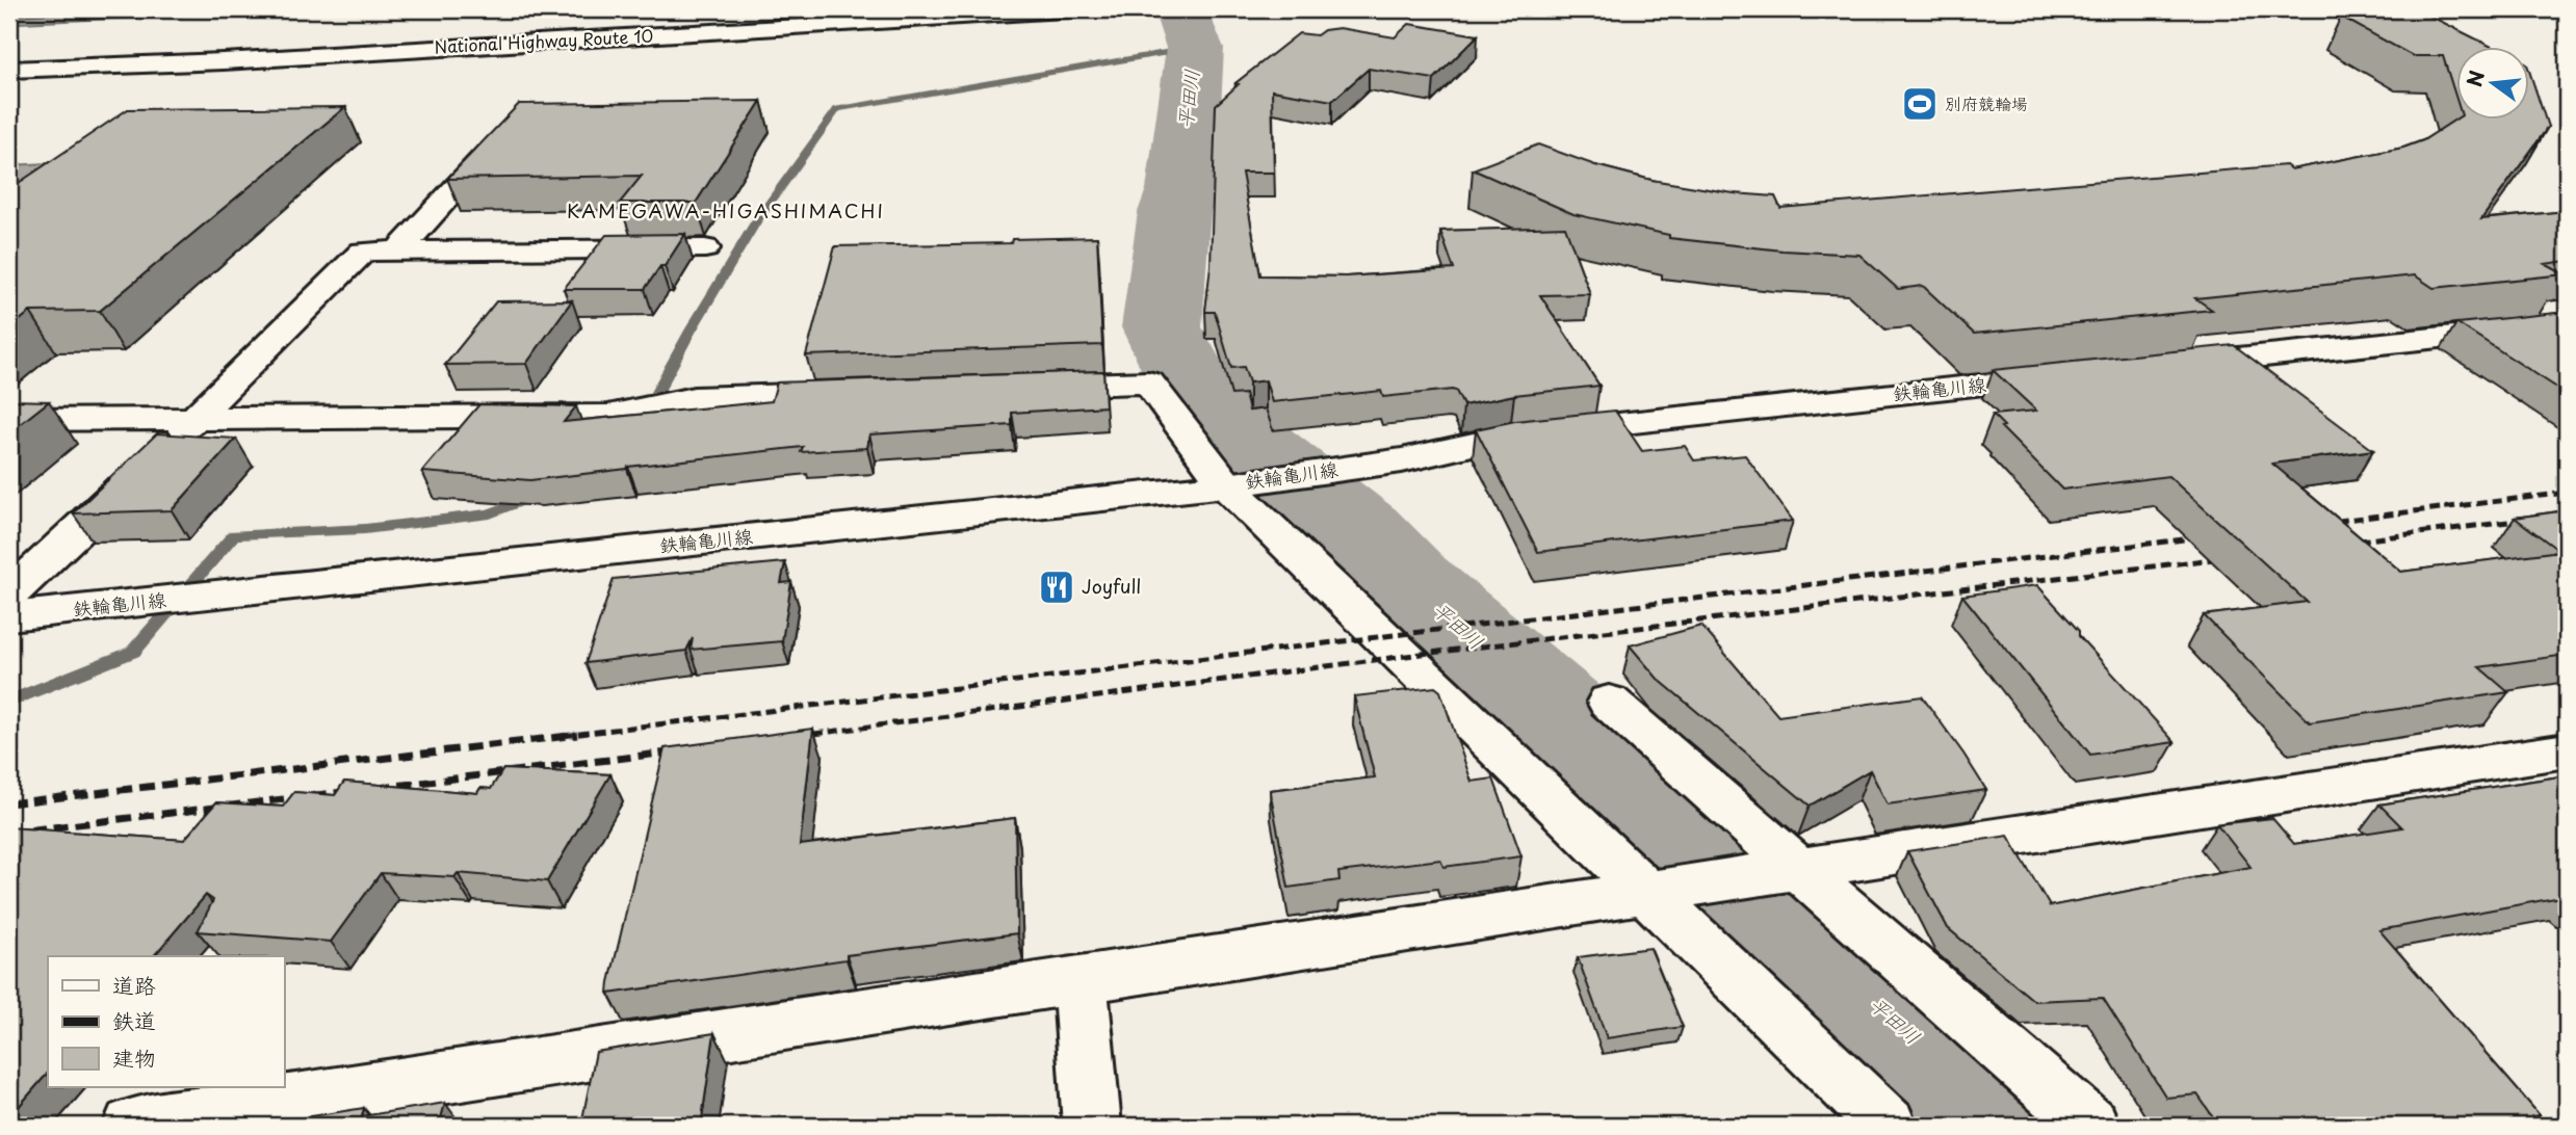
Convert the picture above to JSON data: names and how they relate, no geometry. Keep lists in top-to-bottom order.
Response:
{
  "streets": {
    "main road": ["National Highway Route 10", "鉄輪亀川線"]
  },
  "districts": ["KAMEGAWA-HIGASHIMACHI"],
  "water": ["平田川"],
  "places": {
    "sports": ["別府競輪場"],
    "restaurant": ["Joyfull"]
  },
  "legend": ["道路", "鉄道", "建物"],
  "north": "left"
}
